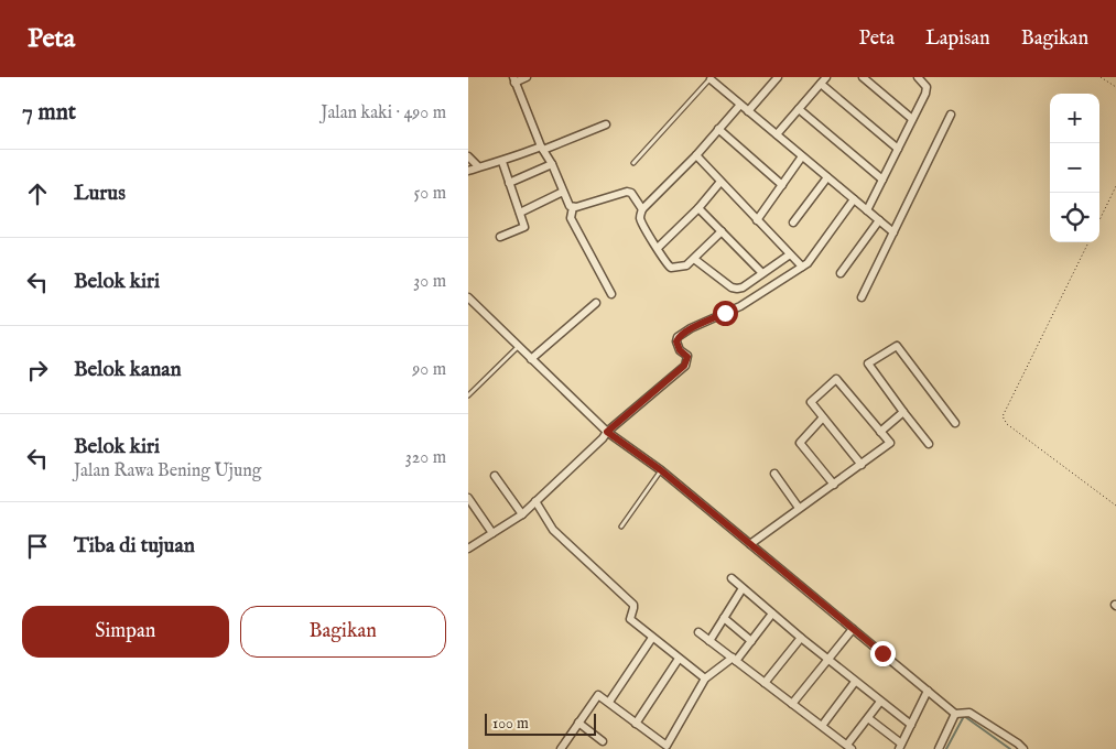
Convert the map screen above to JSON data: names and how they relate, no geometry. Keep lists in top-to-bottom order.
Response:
{
  "scale_bar": "100 m",
  "page": {
    "header": "Peta",
    "nav": ["Peta", "Lapisan", "Bagikan"],
    "heading": ["7 mnt", "Jalan kaki · 490 m"],
    "map_buttons": ["+", "−"],
    "list": [
      ["Lurus", "50 m"],
      ["Belok kiri", "30 m"],
      ["Belok kanan", "90 m"],
      ["Belok kiri", "Jalan Rawa Bening Ujung", "320 m"],
      "Tiba di tujuan"
    ],
    "buttons": ["Simpan", "Bagikan"],
    "scale": "100 m"
  }
}
